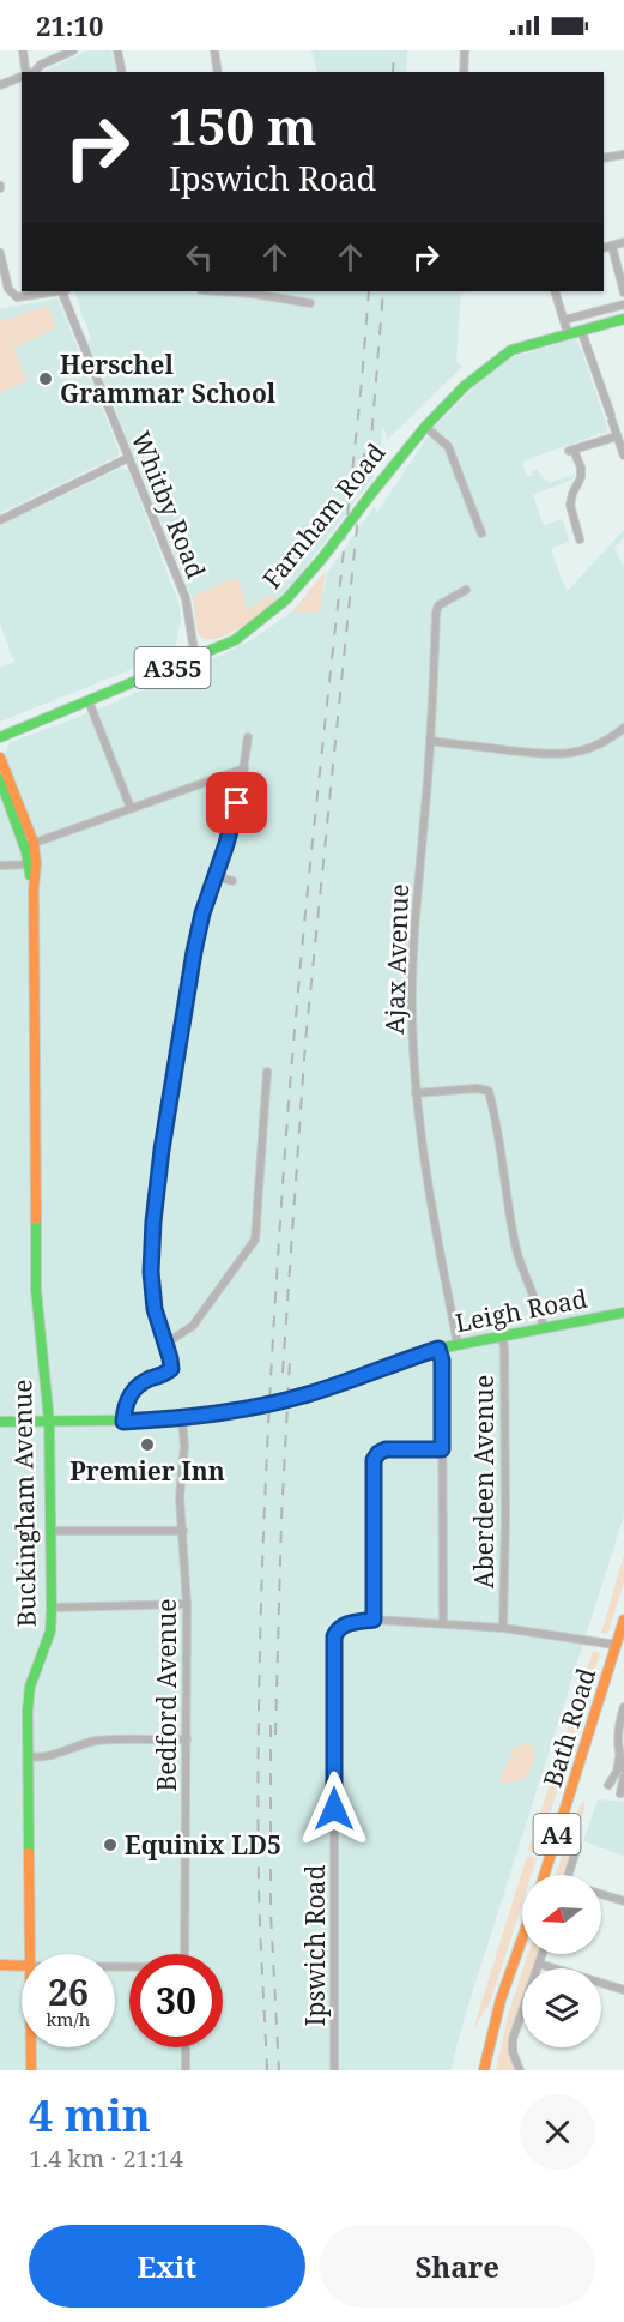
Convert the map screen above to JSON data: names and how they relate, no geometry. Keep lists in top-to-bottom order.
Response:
{
  "streets": {
    "street": [
      "Whitby Road",
      "Farnham Road",
      "A355",
      "Ajax Avenue",
      "Leigh Road",
      "Aberdeen Avenue",
      "Buckingham Avenue",
      "Bedford Avenue",
      "Bath Road",
      "A4",
      "Ipswich Road"
    ]
  },
  "crossings": [
    ["Whitby Road", "Farnham Road"],
    ["Ajax Avenue", "Leigh Road"],
    ["Leigh Road", "Aberdeen Avenue"],
    ["Leigh Road", "Buckingham Avenue"],
    ["Leigh Road", "Bedford Avenue"],
    ["Aberdeen Avenue", "Ipswich Road"],
    ["Bath Road", "Ipswich Road"]
  ],
  "places": ["Herschel Grammar School", "Premier Inn", "Equinix LD5"],
  "north": "left",
  "page": {
    "status": "21:10",
    "turn": ["150 m", "Ipswich Road"],
    "speed": "26 km/h",
    "limit": "30",
    "heading": ["4 min", "1.4 km · 21:14"],
    "buttons": ["Exit", "Share"]
  }
}
